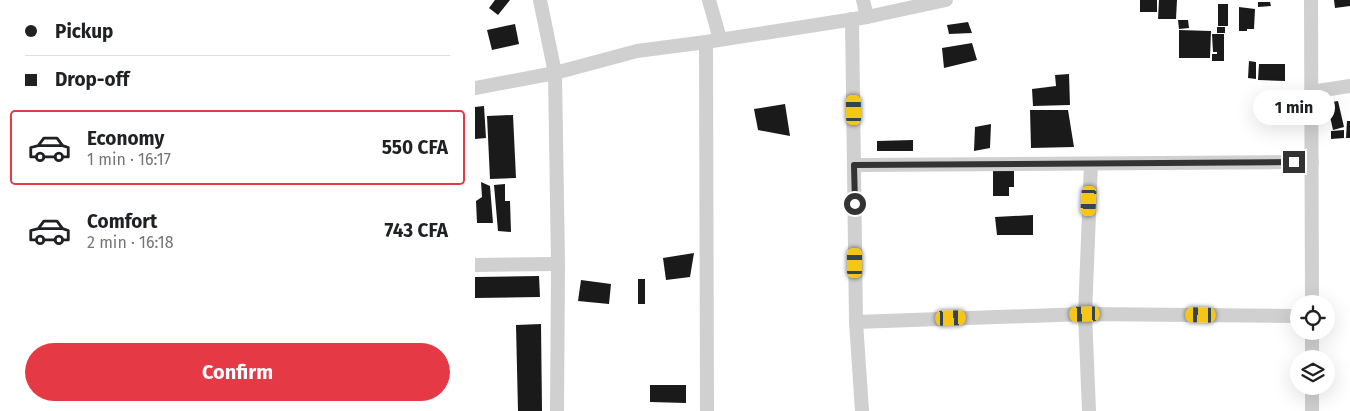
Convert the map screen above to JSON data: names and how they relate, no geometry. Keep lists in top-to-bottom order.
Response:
{
  "page": {
    "banner": ["Pickup", "Drop-off"],
    "bubble": "1 min",
    "list": [
      {
        "name": "Economy",
        "note": "1 min · 16:17",
        "value": "550 CFA"
      },
      {
        "name": "Comfort",
        "note": "2 min · 16:18",
        "value": "743 CFA"
      }
    ],
    "buttons": "Confirm"
  }
}
